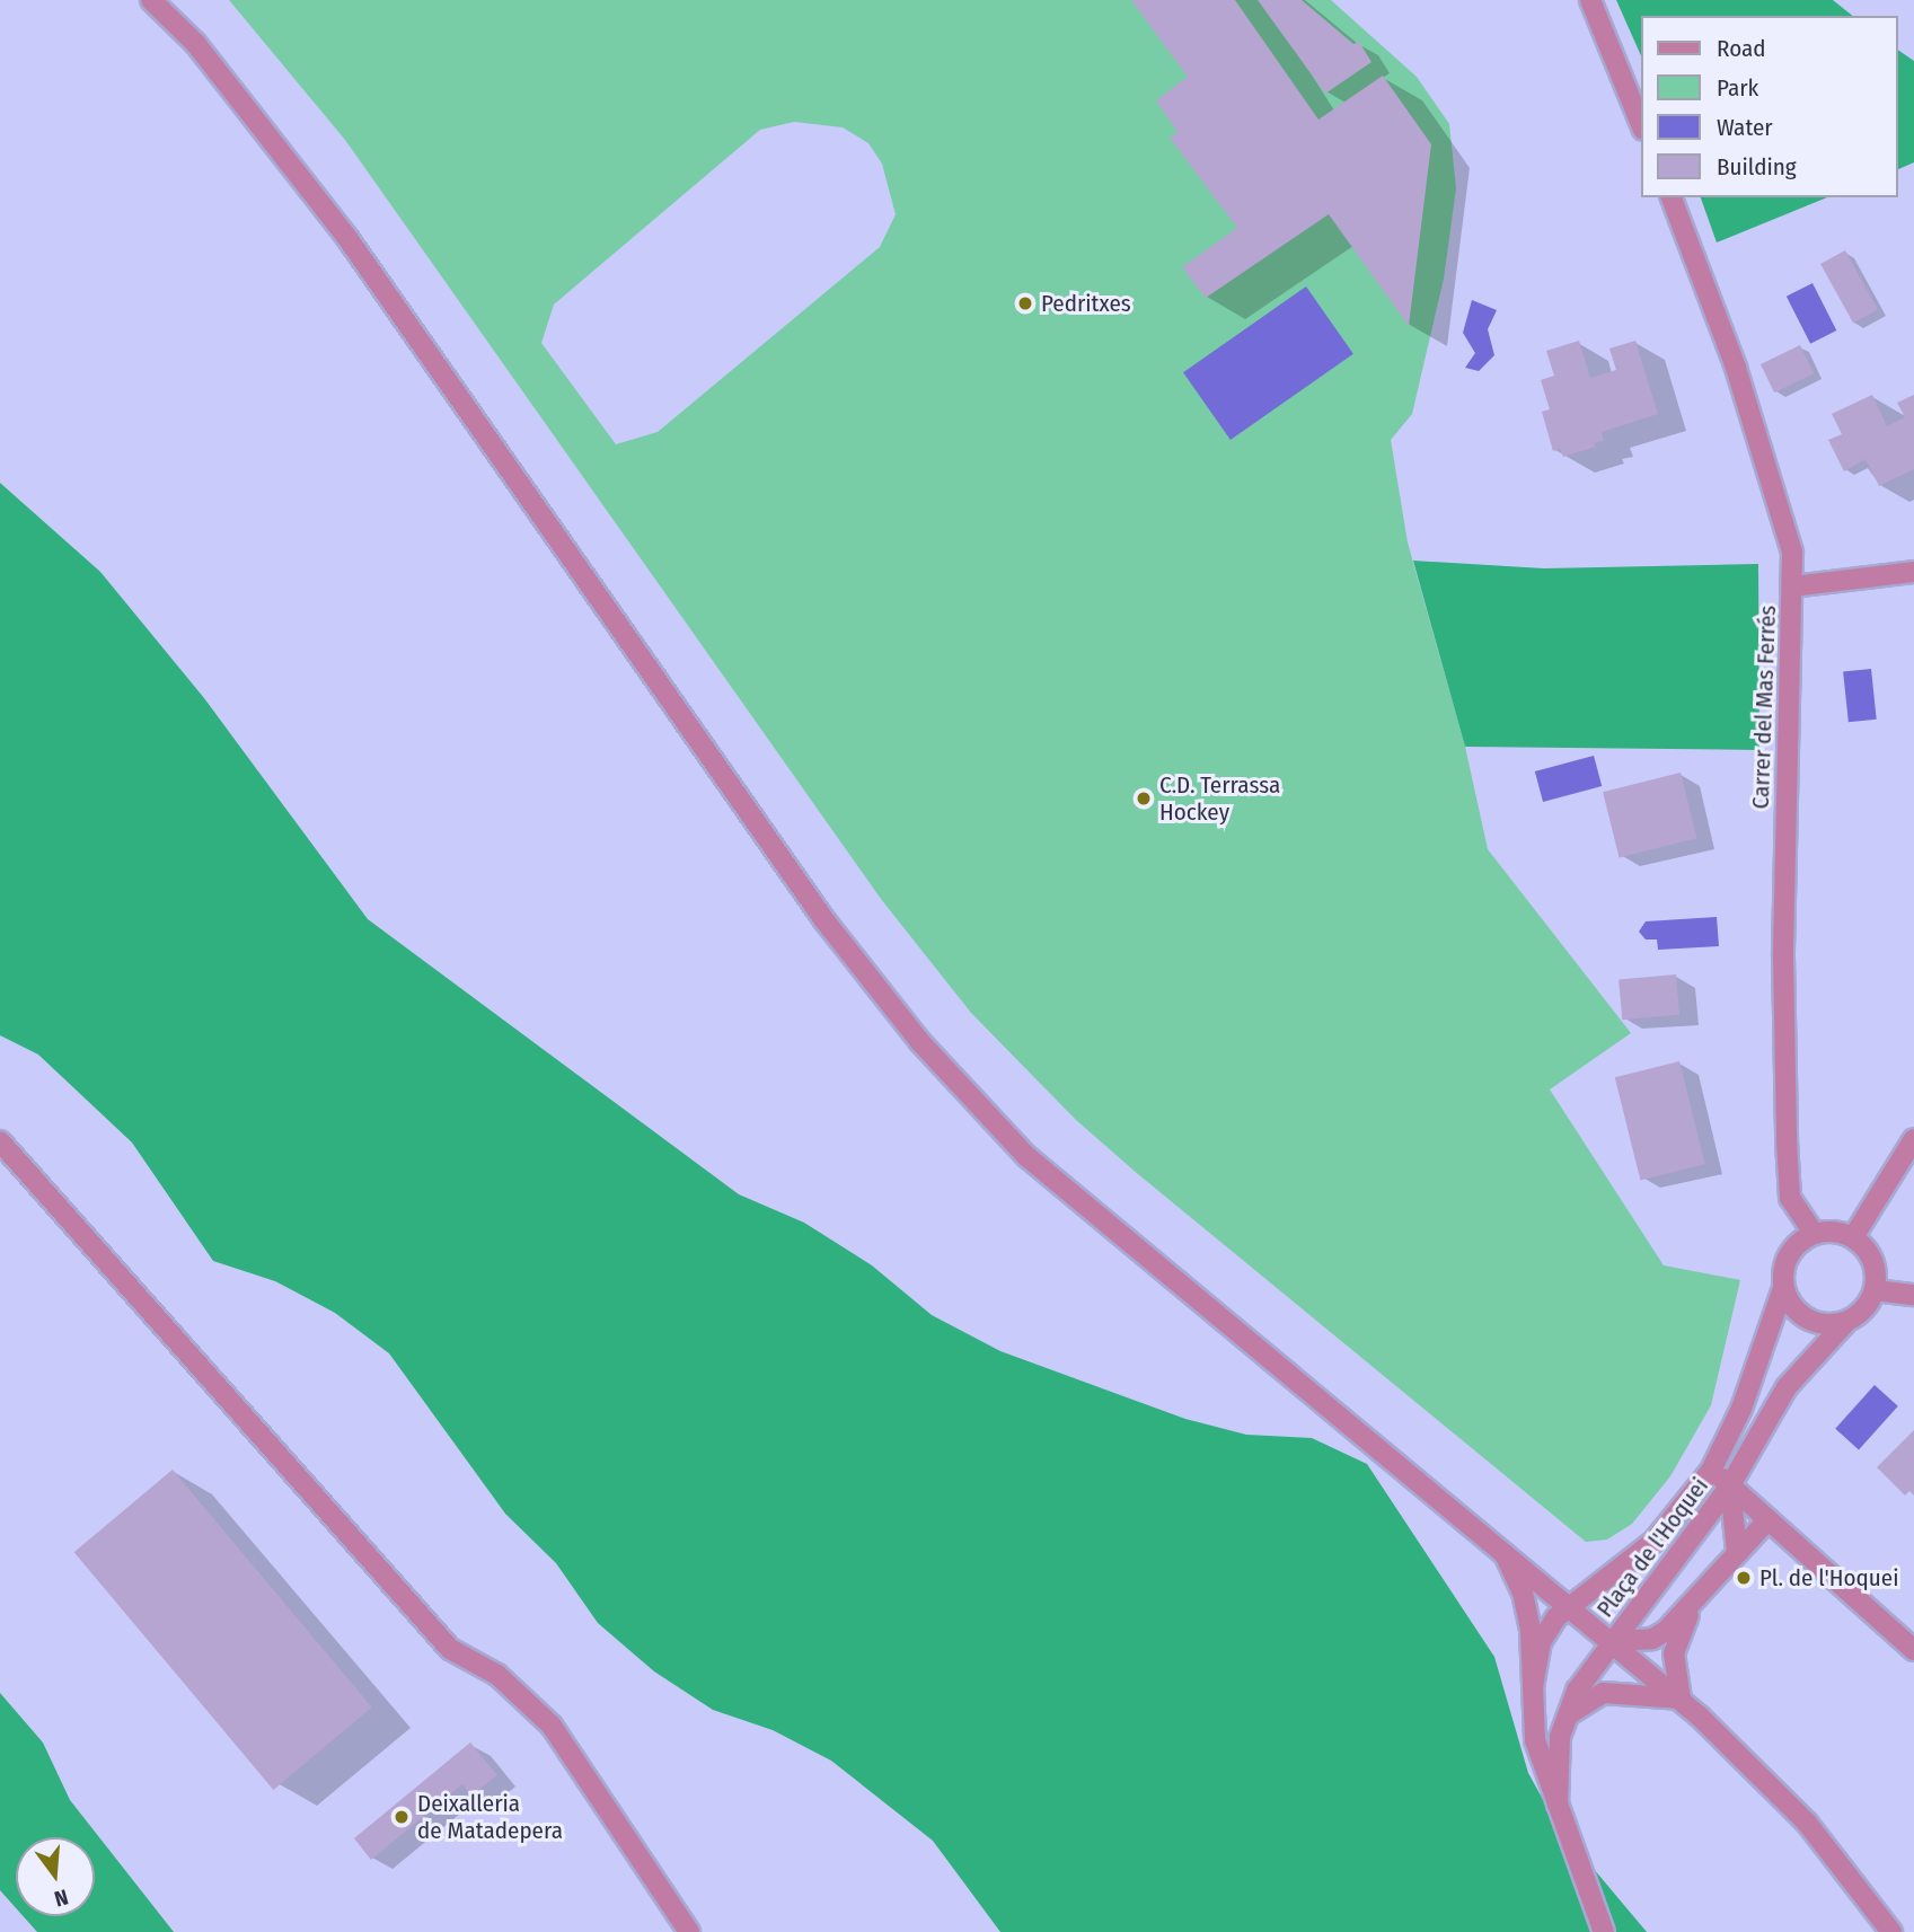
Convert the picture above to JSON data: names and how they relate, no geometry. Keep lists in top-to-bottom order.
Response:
{
  "streets": {
    "street": ["Carrer del Mas Ferrés", "Plaça de l'Hoquei"]
  },
  "crossings": [
    ["Carrer del Mas Ferrés", "Plaça de l'Hoquei"]
  ],
  "places": [
    "Pedritxes",
    "C.D. Terrassa Hockey",
    "Pl. de l'Hoquei",
    "Deixalleria de Matadepera"
  ],
  "legend": [
    "Road",
    "Park",
    "Water",
    "Building"
  ],
  "north": "bottom"
}
